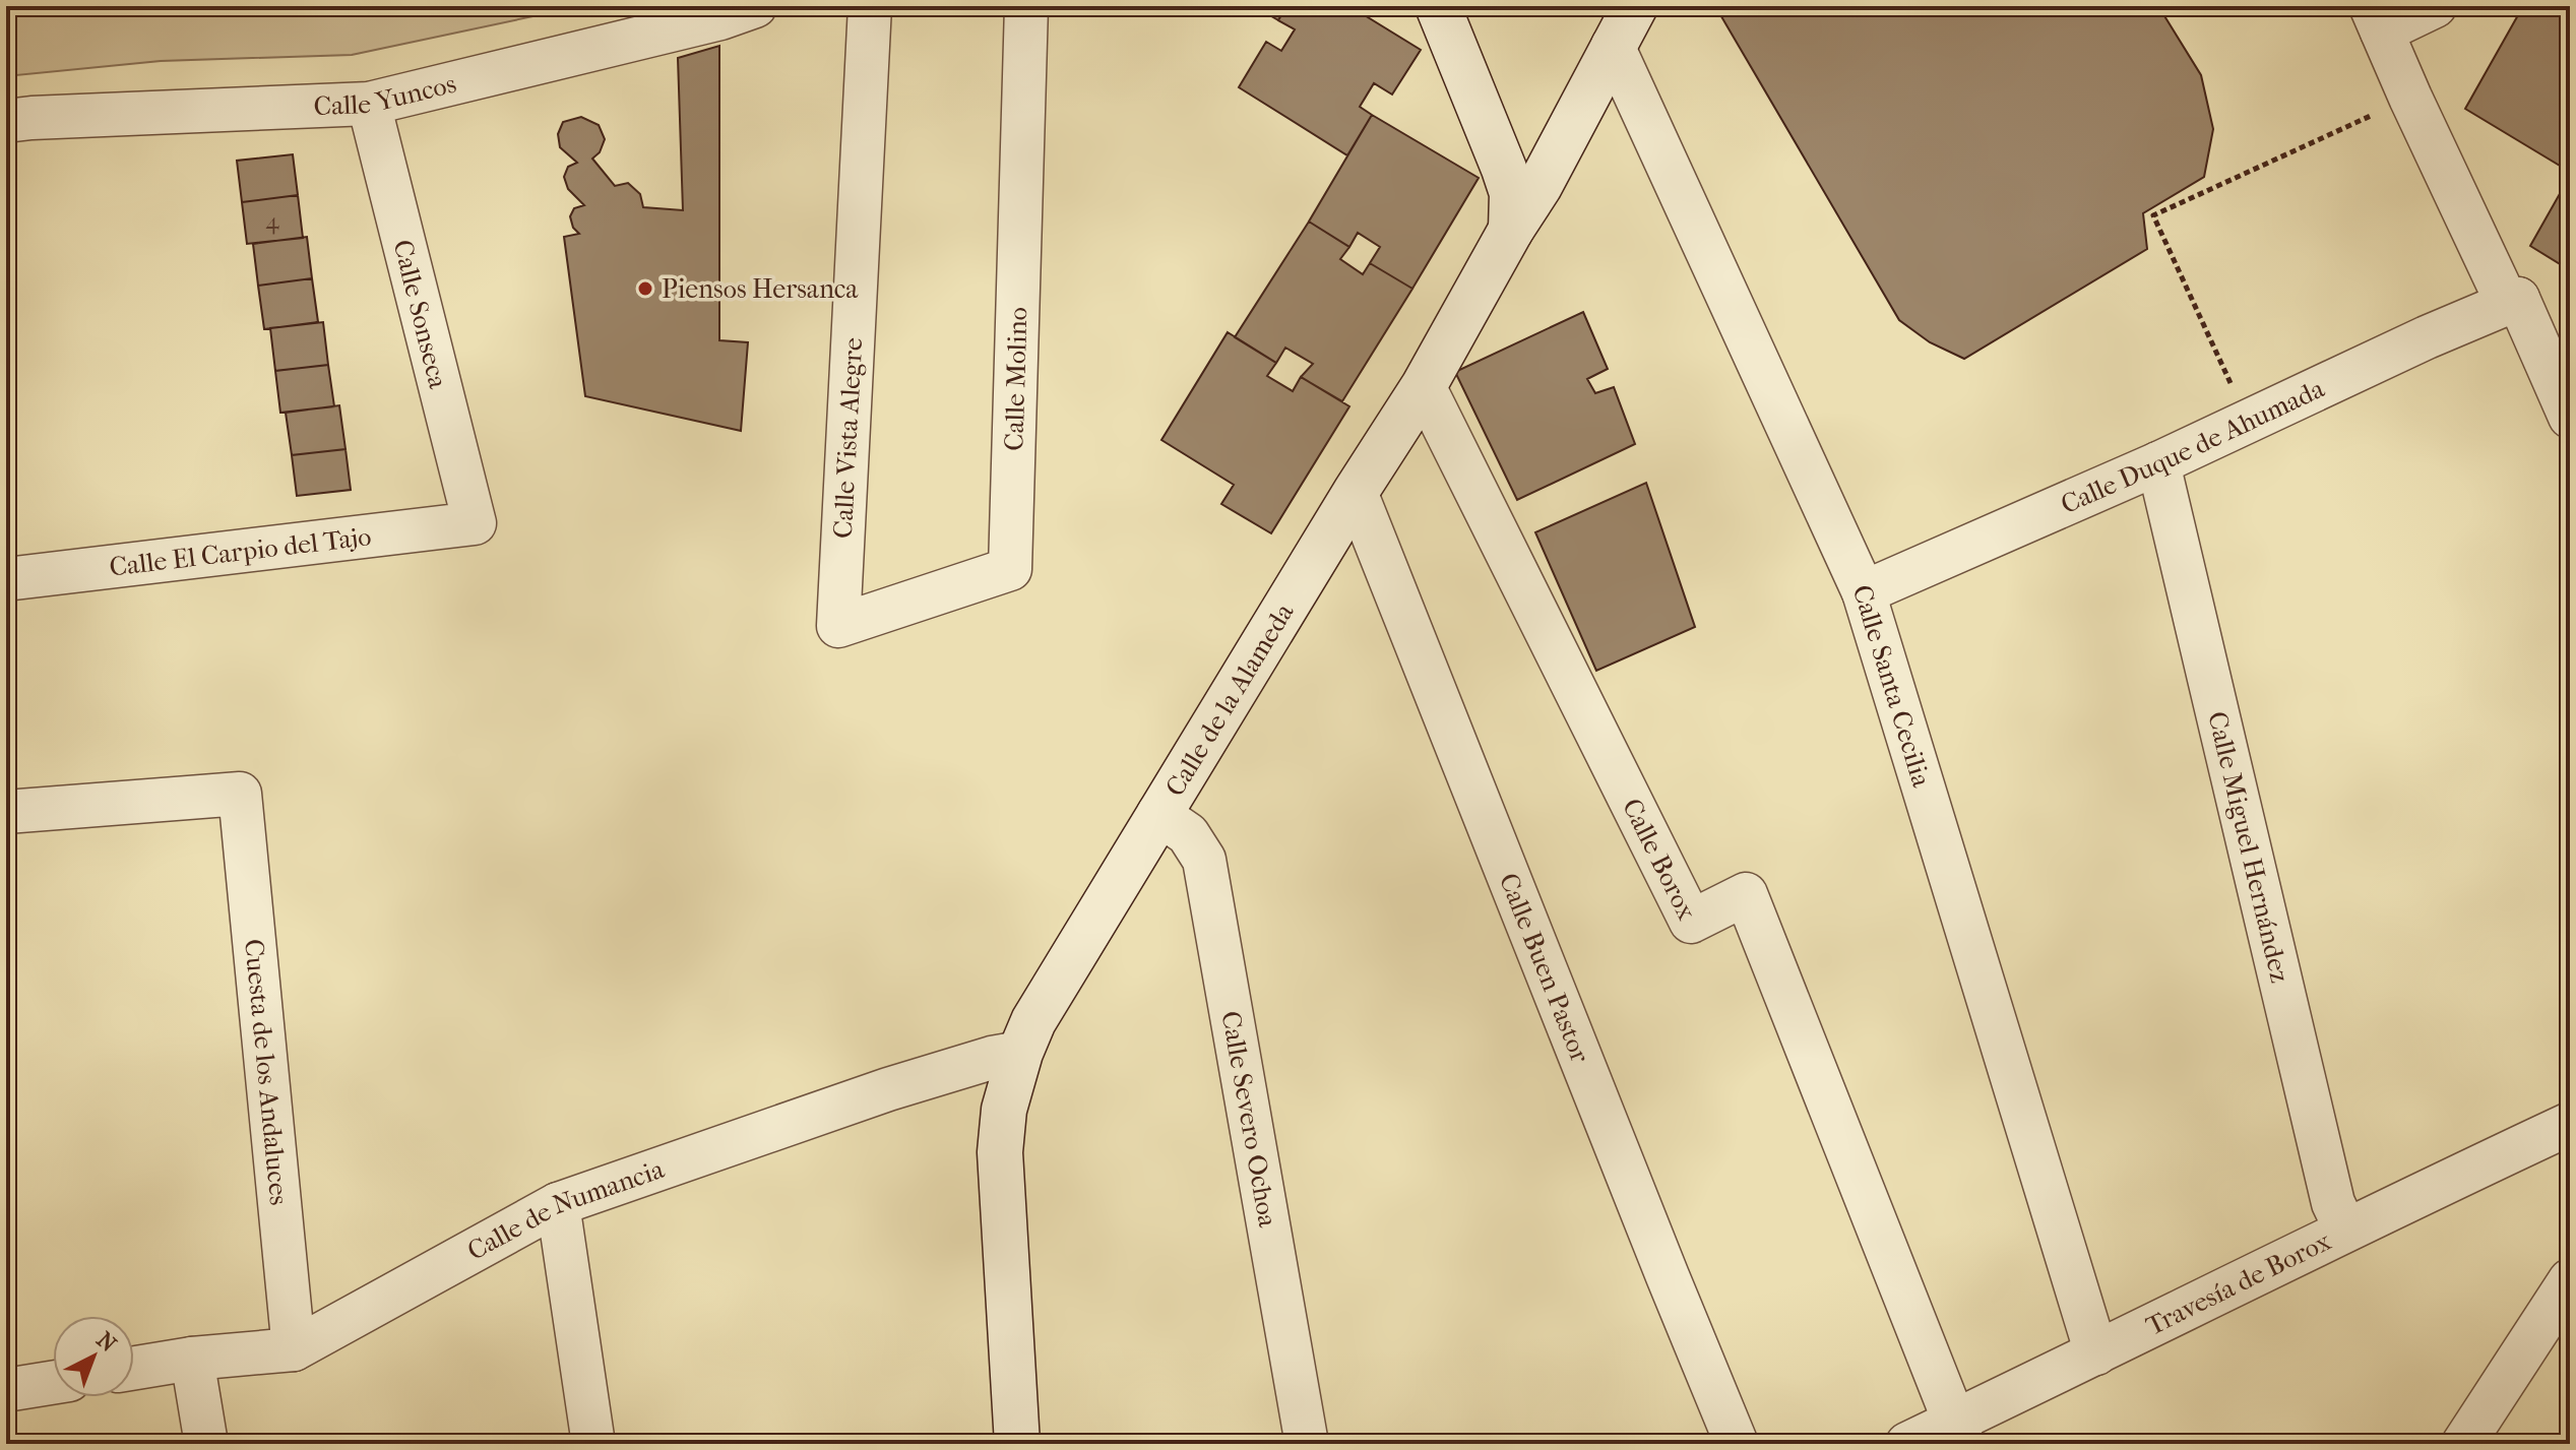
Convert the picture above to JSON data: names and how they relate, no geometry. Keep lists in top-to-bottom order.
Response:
{
  "streets": {
    "street": [
      "Calle Yuncos",
      "Calle Sonseca",
      "Calle Molino",
      "Calle Vista Alegre",
      "Calle Duque de Ahumada",
      "Calle El Carpio del Tajo",
      "Calle Santa Cecilia",
      "Calle de la Alameda",
      "Calle Miguel Hernández",
      "Calle Borox",
      "Calle Buen Pastor",
      "Cuesta de los Andaluces",
      "Calle Severo Ochoa",
      "Calle de Numancia",
      "Travesía de Borox"
    ]
  },
  "crossings": [
    ["Calle Yuncos", "Calle Sonseca"],
    ["Calle Sonseca", "Calle El Carpio del Tajo"],
    ["Calle Molino", "Calle Vista Alegre"],
    ["Calle Duque de Ahumada", "Calle Santa Cecilia"],
    ["Calle Duque de Ahumada", "Calle Miguel Hernández"],
    ["Calle Santa Cecilia", "Calle de la Alameda"],
    ["Calle Santa Cecilia", "Travesía de Borox"],
    ["Calle de la Alameda", "Calle Borox"],
    ["Calle de la Alameda", "Calle Buen Pastor"],
    ["Calle de la Alameda", "Calle Severo Ochoa"],
    ["Calle de la Alameda", "Calle de Numancia"],
    ["Calle Miguel Hernández", "Travesía de Borox"],
    ["Calle Borox", "Travesía de Borox"],
    ["Cuesta de los Andaluces", "Calle de Numancia"]
  ],
  "places": ["Piensos Hersanca"],
  "house_numbers": ["4"],
  "north": "top right"
}
